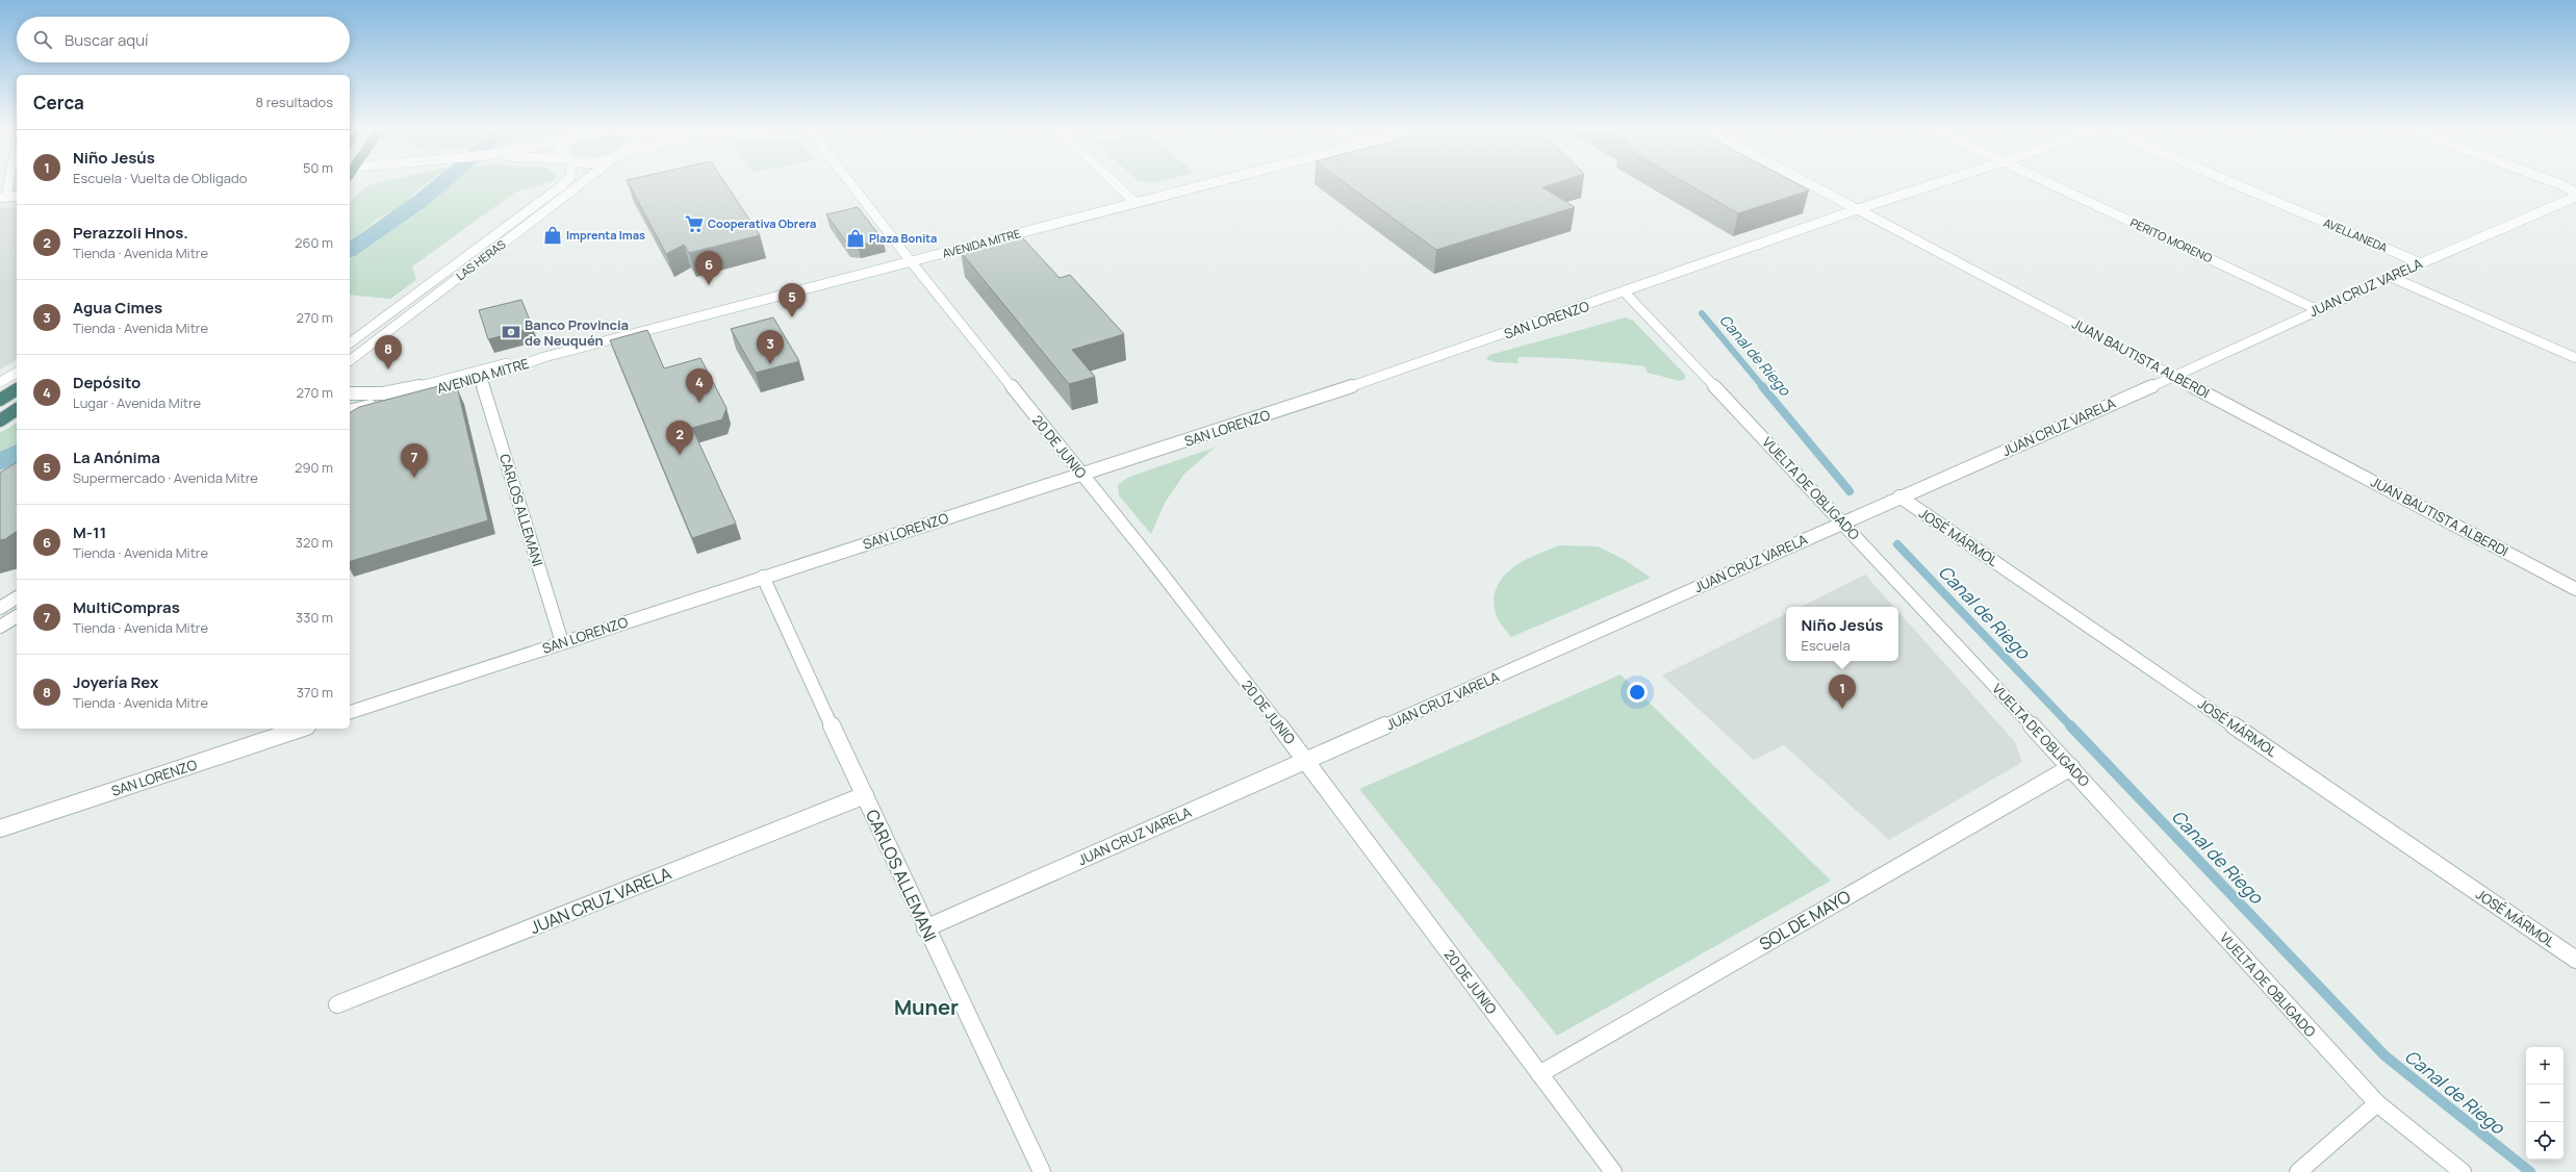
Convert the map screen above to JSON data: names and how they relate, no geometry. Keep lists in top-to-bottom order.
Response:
{
  "streets": {
    "street": [
      "AVELLANEDA",
      "PERITO MORENO",
      "AVENIDA MITRE",
      "LAS HERAS",
      "JUAN CRUZ VARELA",
      "SAN LORENZO",
      "JUAN BAUTISTA ALBERDI",
      "20 DE JUNIO",
      "VUELTA DE OBLIGADO",
      "CARLOS ALLEMANI",
      "JOSÉ MÁRMOL",
      "SOL DE MAYO"
    ]
  },
  "crossings": [
    ["AVELLANEDA", "JUAN CRUZ VARELA"],
    ["PERITO MORENO", "JUAN CRUZ VARELA"],
    ["AVENIDA MITRE", "20 DE JUNIO"],
    ["AVENIDA MITRE", "CARLOS ALLEMANI"],
    ["JUAN CRUZ VARELA", "JUAN BAUTISTA ALBERDI"],
    ["JUAN CRUZ VARELA", "20 DE JUNIO"],
    ["JUAN CRUZ VARELA", "VUELTA DE OBLIGADO"],
    ["JUAN CRUZ VARELA", "CARLOS ALLEMANI"],
    ["JUAN CRUZ VARELA", "JOSÉ MÁRMOL"],
    ["SAN LORENZO", "JUAN BAUTISTA ALBERDI"],
    ["SAN LORENZO", "20 DE JUNIO"],
    ["SAN LORENZO", "VUELTA DE OBLIGADO"],
    ["SAN LORENZO", "CARLOS ALLEMANI"],
    ["20 DE JUNIO", "SOL DE MAYO"],
    ["VUELTA DE OBLIGADO", "SOL DE MAYO"]
  ],
  "districts": ["Muner"],
  "water": ["Canal de Riego"],
  "places": {
    "supermarket": ["Cooperativa Obrera"],
    "shop": ["Imprenta Imas", "Plaza Bonita"],
    "bank": ["Banco Provincia de Neuquén"]
  },
  "page": {
    "search": "Buscar aquí",
    "heading": ["Cerca", "8 resultados"],
    "list": [
      {
        "mark": "1",
        "name": "Niño Jesús",
        "note": "Escuela · Vuelta de Obligado",
        "value": "50 m"
      },
      {
        "mark": "2",
        "name": "Perazzoli Hnos.",
        "note": "Tienda · Avenida Mitre",
        "value": "260 m"
      },
      {
        "mark": "3",
        "name": "Agua Cimes",
        "note": "Tienda · Avenida Mitre",
        "value": "270 m"
      },
      {
        "mark": "4",
        "name": "Depósito",
        "note": "Lugar · Avenida Mitre",
        "value": "270 m"
      },
      {
        "mark": "5",
        "name": "La Anónima",
        "note": "Supermercado · Avenida Mitre",
        "value": "290 m"
      },
      {
        "mark": "6",
        "name": "M-11",
        "note": "Tienda · Avenida Mitre",
        "value": "320 m"
      },
      {
        "mark": "7",
        "name": "MultiCompras",
        "note": "Tienda · Avenida Mitre",
        "value": "330 m"
      },
      {
        "mark": "8",
        "name": "Joyería Rex",
        "note": "Tienda · Avenida Mitre",
        "value": "370 m"
      }
    ],
    "pins": [
      "6",
      "5",
      "3",
      "8",
      "4",
      "2",
      "7",
      "1"
    ],
    "popup": ["Niño Jesús", "Escuela"],
    "map_buttons": ["+", "−"]
  }
}
